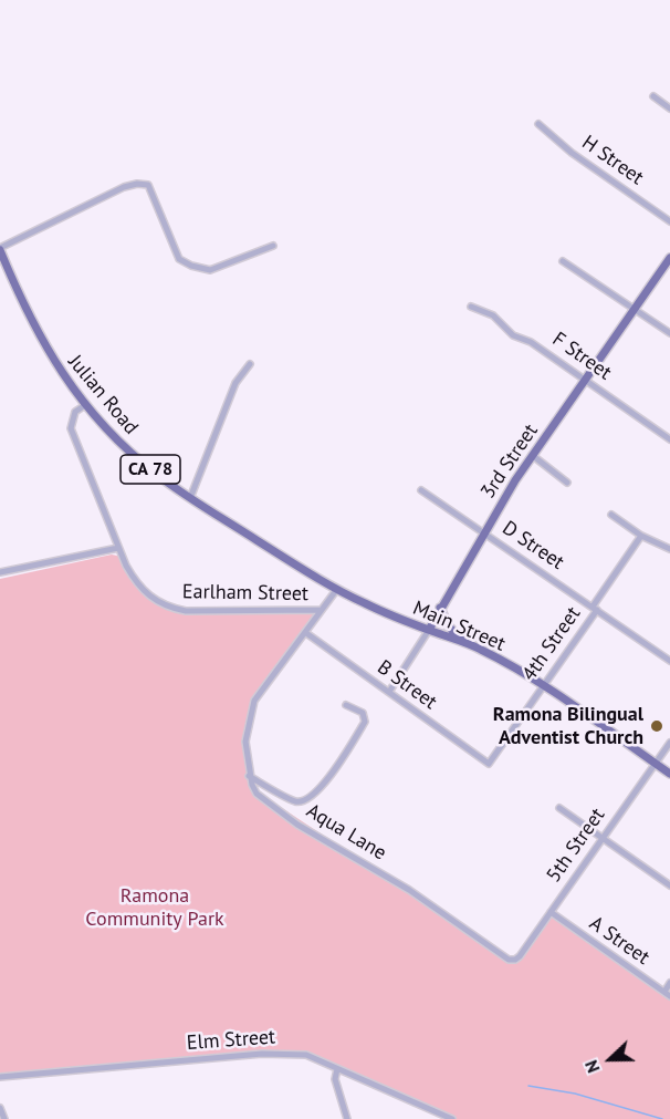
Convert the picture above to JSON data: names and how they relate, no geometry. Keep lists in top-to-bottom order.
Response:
{
  "streets": {
    "main road": [
      "Julian Road",
      "3rd Street",
      "CA 78",
      "Main Street"
    ],
    "street": [
      "H Street",
      "F Street",
      "D Street",
      "Earlham Street",
      "4th Street",
      "B Street",
      "Aqua Lane",
      "5th Street",
      "A Street",
      "Elm Street"
    ]
  },
  "crossings": [
    ["F Street", "3rd Street"],
    ["Julian Road", "Earlham Street"],
    ["Julian Road", "Main Street"],
    ["3rd Street", "D Street"],
    ["3rd Street", "Main Street"],
    ["3rd Street", "B Street"],
    ["D Street", "4th Street"],
    ["Main Street", "4th Street"],
    ["Main Street", "5th Street"],
    ["4th Street", "B Street"],
    ["Aqua Lane", "5th Street"],
    ["5th Street", "A Street"]
  ],
  "parks": ["Ramona Community Park"],
  "places": ["Ramona Bilingual Adventist Church"],
  "north": "left"
}
